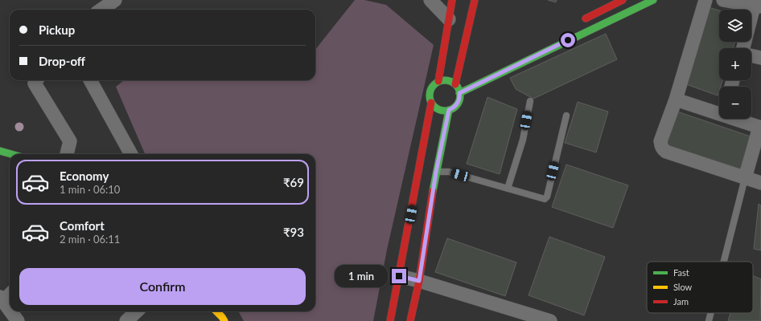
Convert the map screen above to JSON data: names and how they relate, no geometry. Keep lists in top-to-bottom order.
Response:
{
  "legend": ["Fast", "Slow", "Jam"],
  "page": {
    "map_buttons": ["+", "−"],
    "banner": ["Pickup", "Drop-off"],
    "list": [
      {
        "name": "Economy",
        "note": "1 min · 06:10",
        "value": "₹69"
      },
      {
        "name": "Comfort",
        "note": "2 min · 06:11",
        "value": "₹93"
      }
    ],
    "buttons": "Confirm",
    "bubble": "1 min"
  }
}
